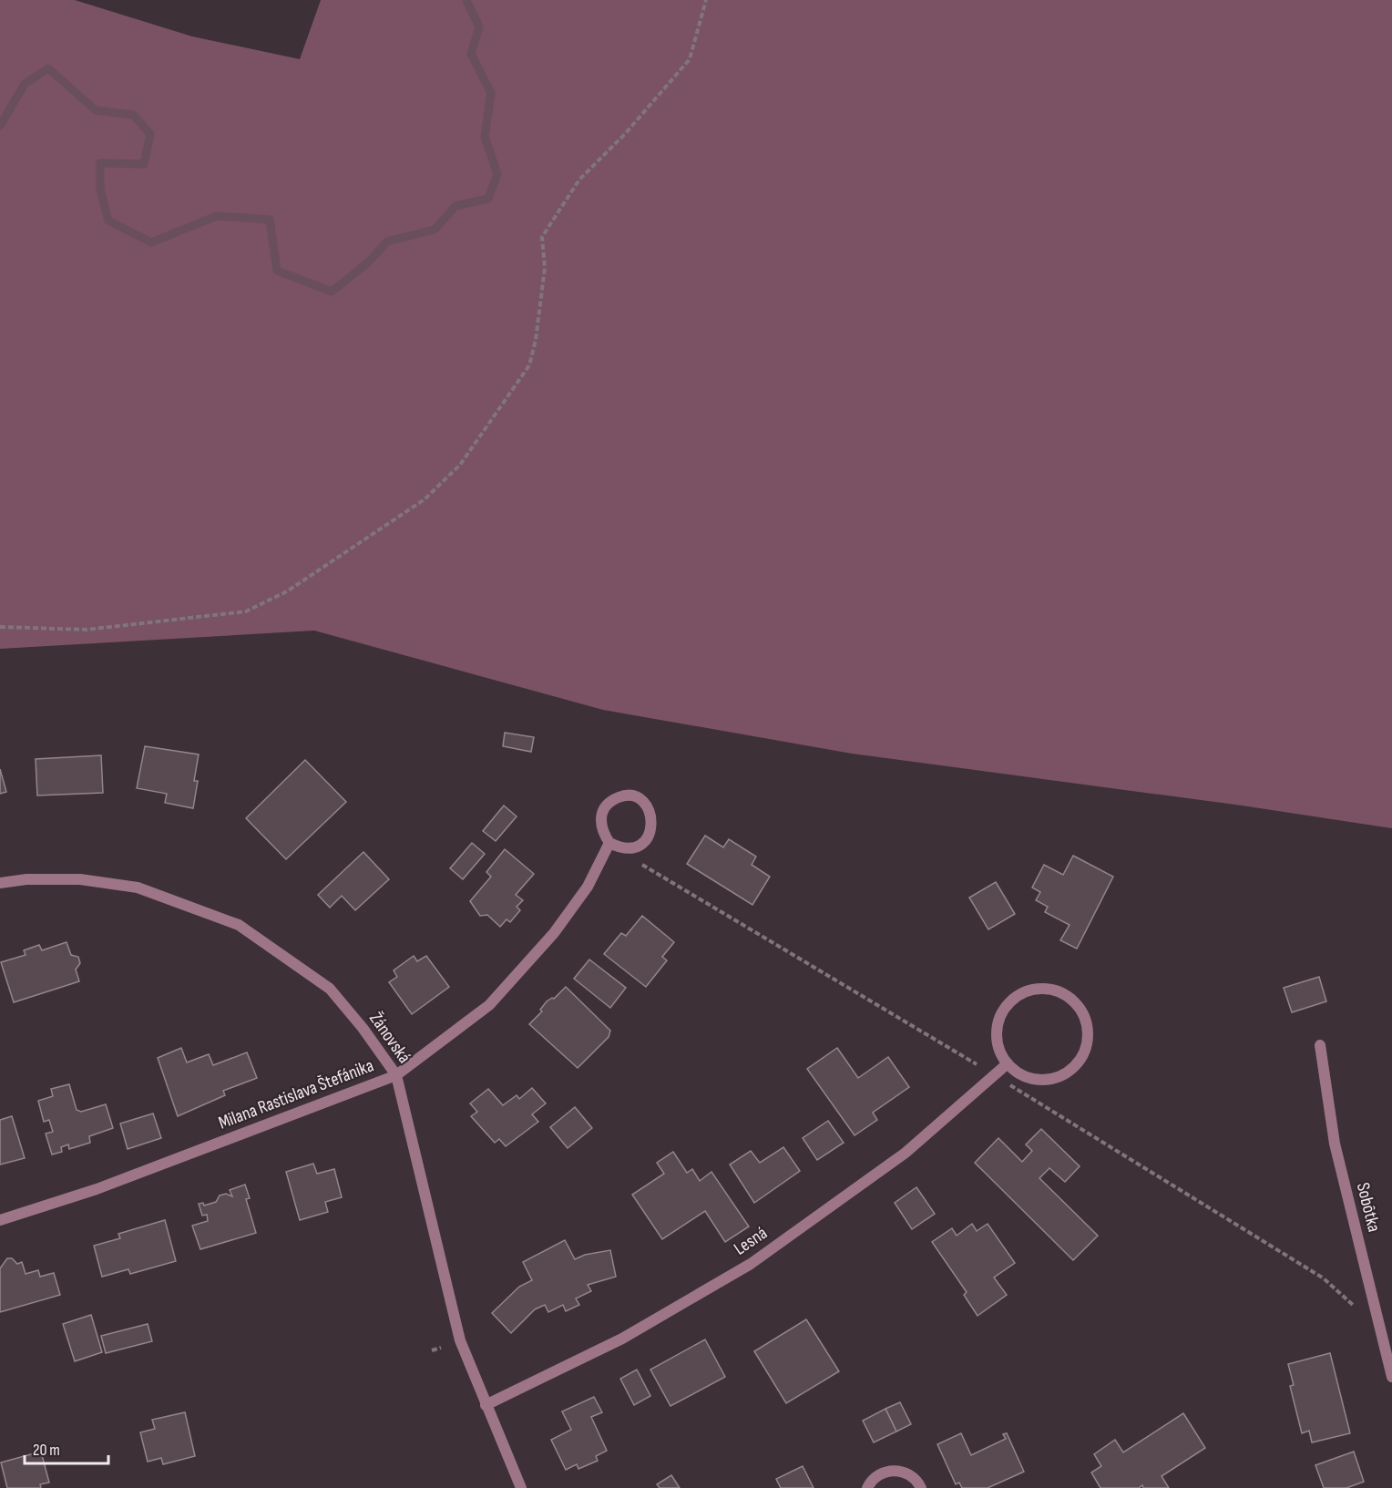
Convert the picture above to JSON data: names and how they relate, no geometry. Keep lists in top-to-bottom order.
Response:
{
  "streets": {
    "street": [
      "Žánovská",
      "Milana Rastislava Štefánika",
      "Sobôtka",
      "Lesná"
    ]
  },
  "crossings": [
    ["Žánovská", "Milana Rastislava Štefánika"],
    ["Žánovská", "Lesná"]
  ],
  "scale_bar": "20 m"
}
